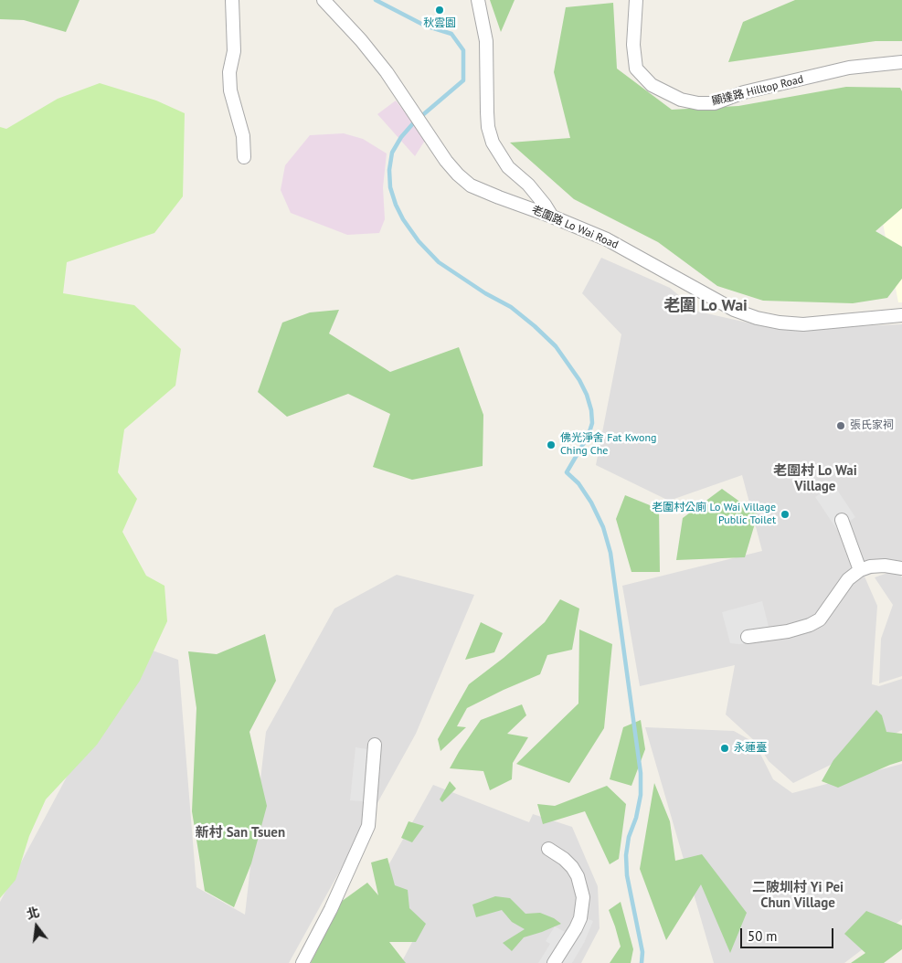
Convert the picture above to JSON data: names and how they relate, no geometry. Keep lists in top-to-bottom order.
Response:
{
  "streets": {
    "street": ["顯達路 Hilltop Road", "老圍路 Lo Wai Road"]
  },
  "districts": [
    "老圍 Lo Wai",
    "老圍村 Lo Wai Village",
    "新村 San Tsuen",
    "二陂圳村 Yi Pei Chun Village"
  ],
  "places": [
    "秋雲園",
    "張氏家祠",
    "佛光淨舍 Fat Kwong Ching Che",
    "老圍村公廁 Lo Wai Village Public Toilet",
    "永蓮臺"
  ],
  "scale_bar": "50 m",
  "north": "top"
}
